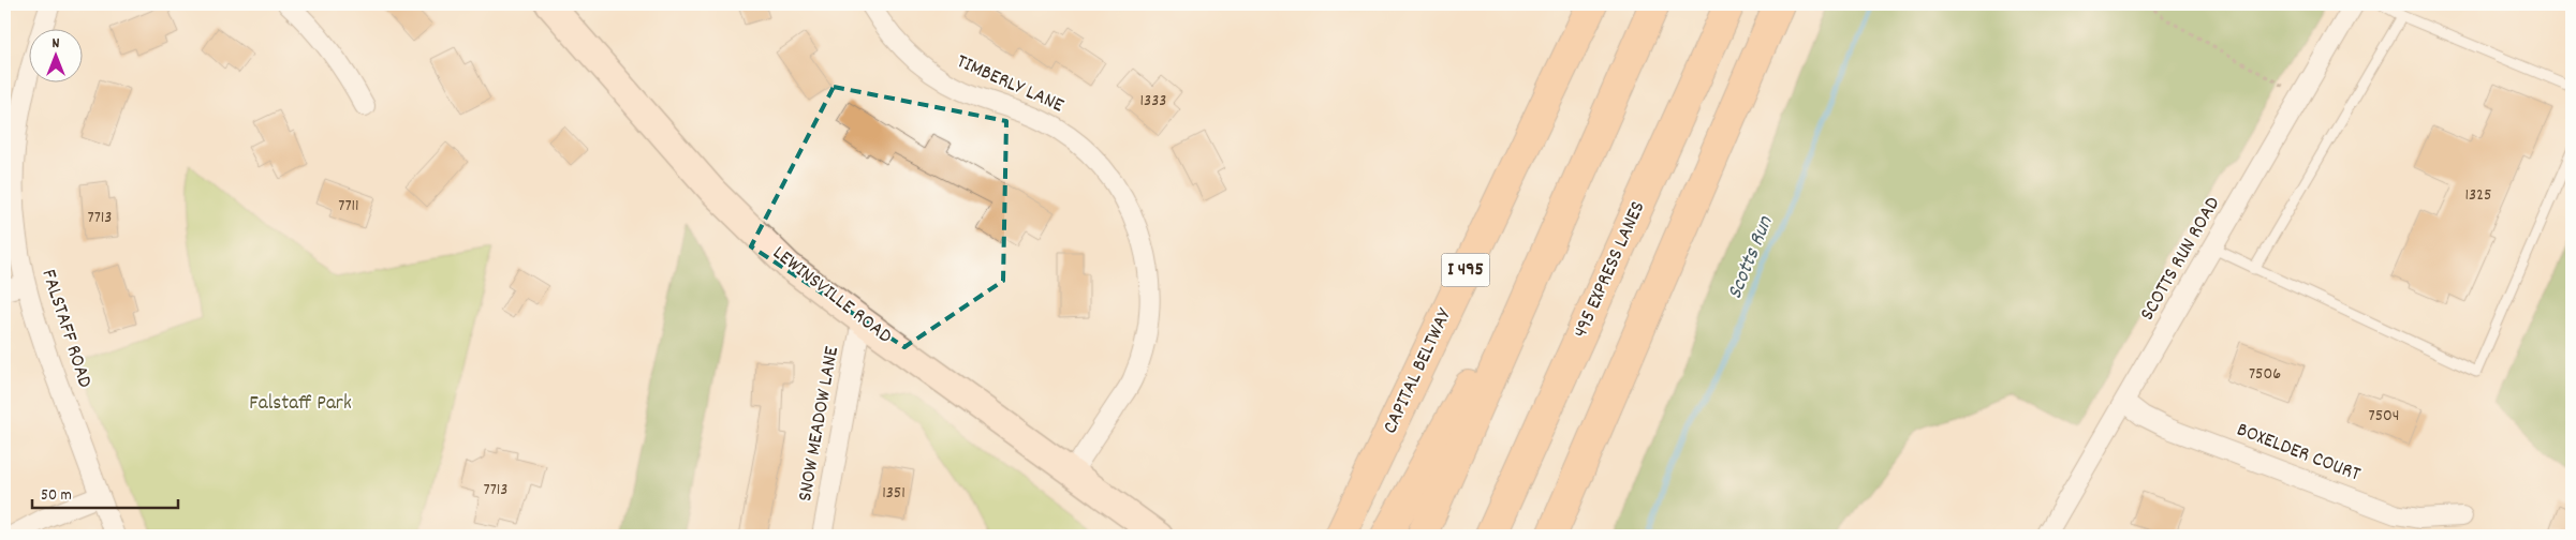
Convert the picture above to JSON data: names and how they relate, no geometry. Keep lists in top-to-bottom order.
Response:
{
  "streets": {
    "highway": ["I 495", "495 EXPRESS LANES", "CAPITAL BELTWAY"],
    "main road": ["LEWINSVILLE ROAD"],
    "street": [
      "TIMBERLY LANE",
      "SCOTTS RUN ROAD",
      "FALSTAFF ROAD",
      "SNOW MEADOW LANE",
      "BOXELDER COURT"
    ]
  },
  "crossings": [
    ["TIMBERLY LANE", "LEWINSVILLE ROAD"],
    ["SCOTTS RUN ROAD", "BOXELDER COURT"],
    ["LEWINSVILLE ROAD", "SNOW MEADOW LANE"]
  ],
  "water": ["Scotts Run"],
  "parks": ["Falstaff Park"],
  "house_numbers": [
    "1333",
    "1325",
    "7711",
    "7713",
    "7506",
    "7504",
    "7713",
    "1351"
  ],
  "scale_bar": "50 m",
  "north": "top"
}
